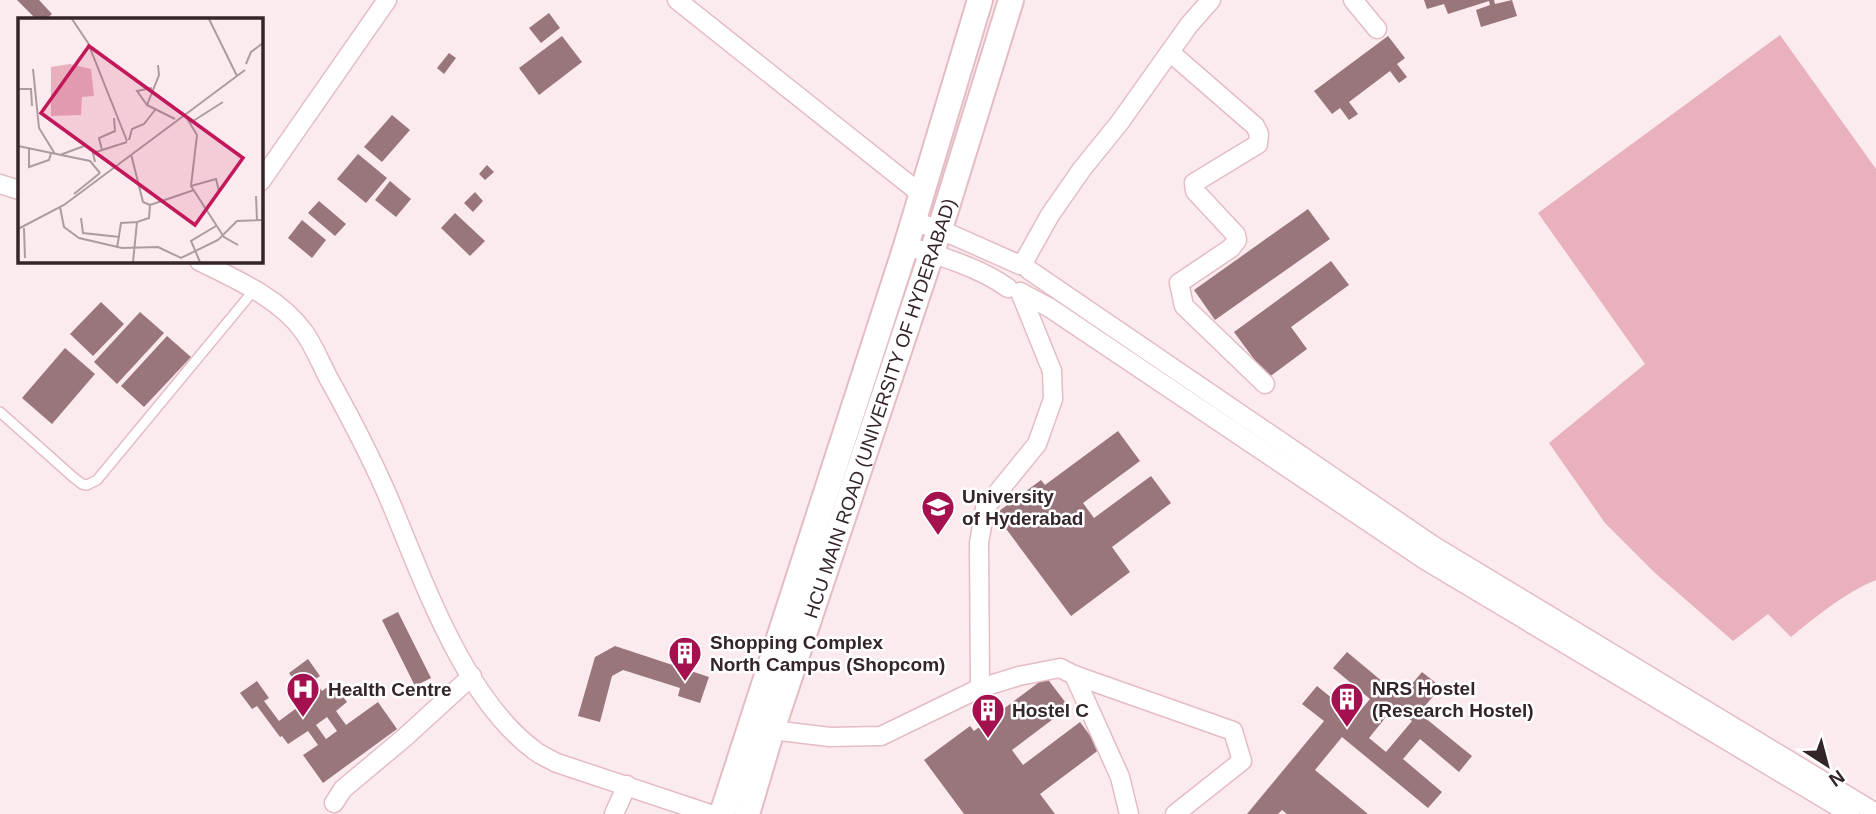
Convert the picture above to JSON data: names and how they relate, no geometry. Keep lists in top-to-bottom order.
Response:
{
  "streets": {
    "street": ["HCU MAIN ROAD (UNIVERSITY OF HYDERABAD)"]
  },
  "places": {
    "school or university": ["University of Hyderabad"],
    "building": ["Shopping Complex North Campus (Shopcom)", "NRS Hostel (Research Hostel)", "Hostel C"],
    "hospital": ["Health Centre"]
  },
  "north": "bottom right"
}
